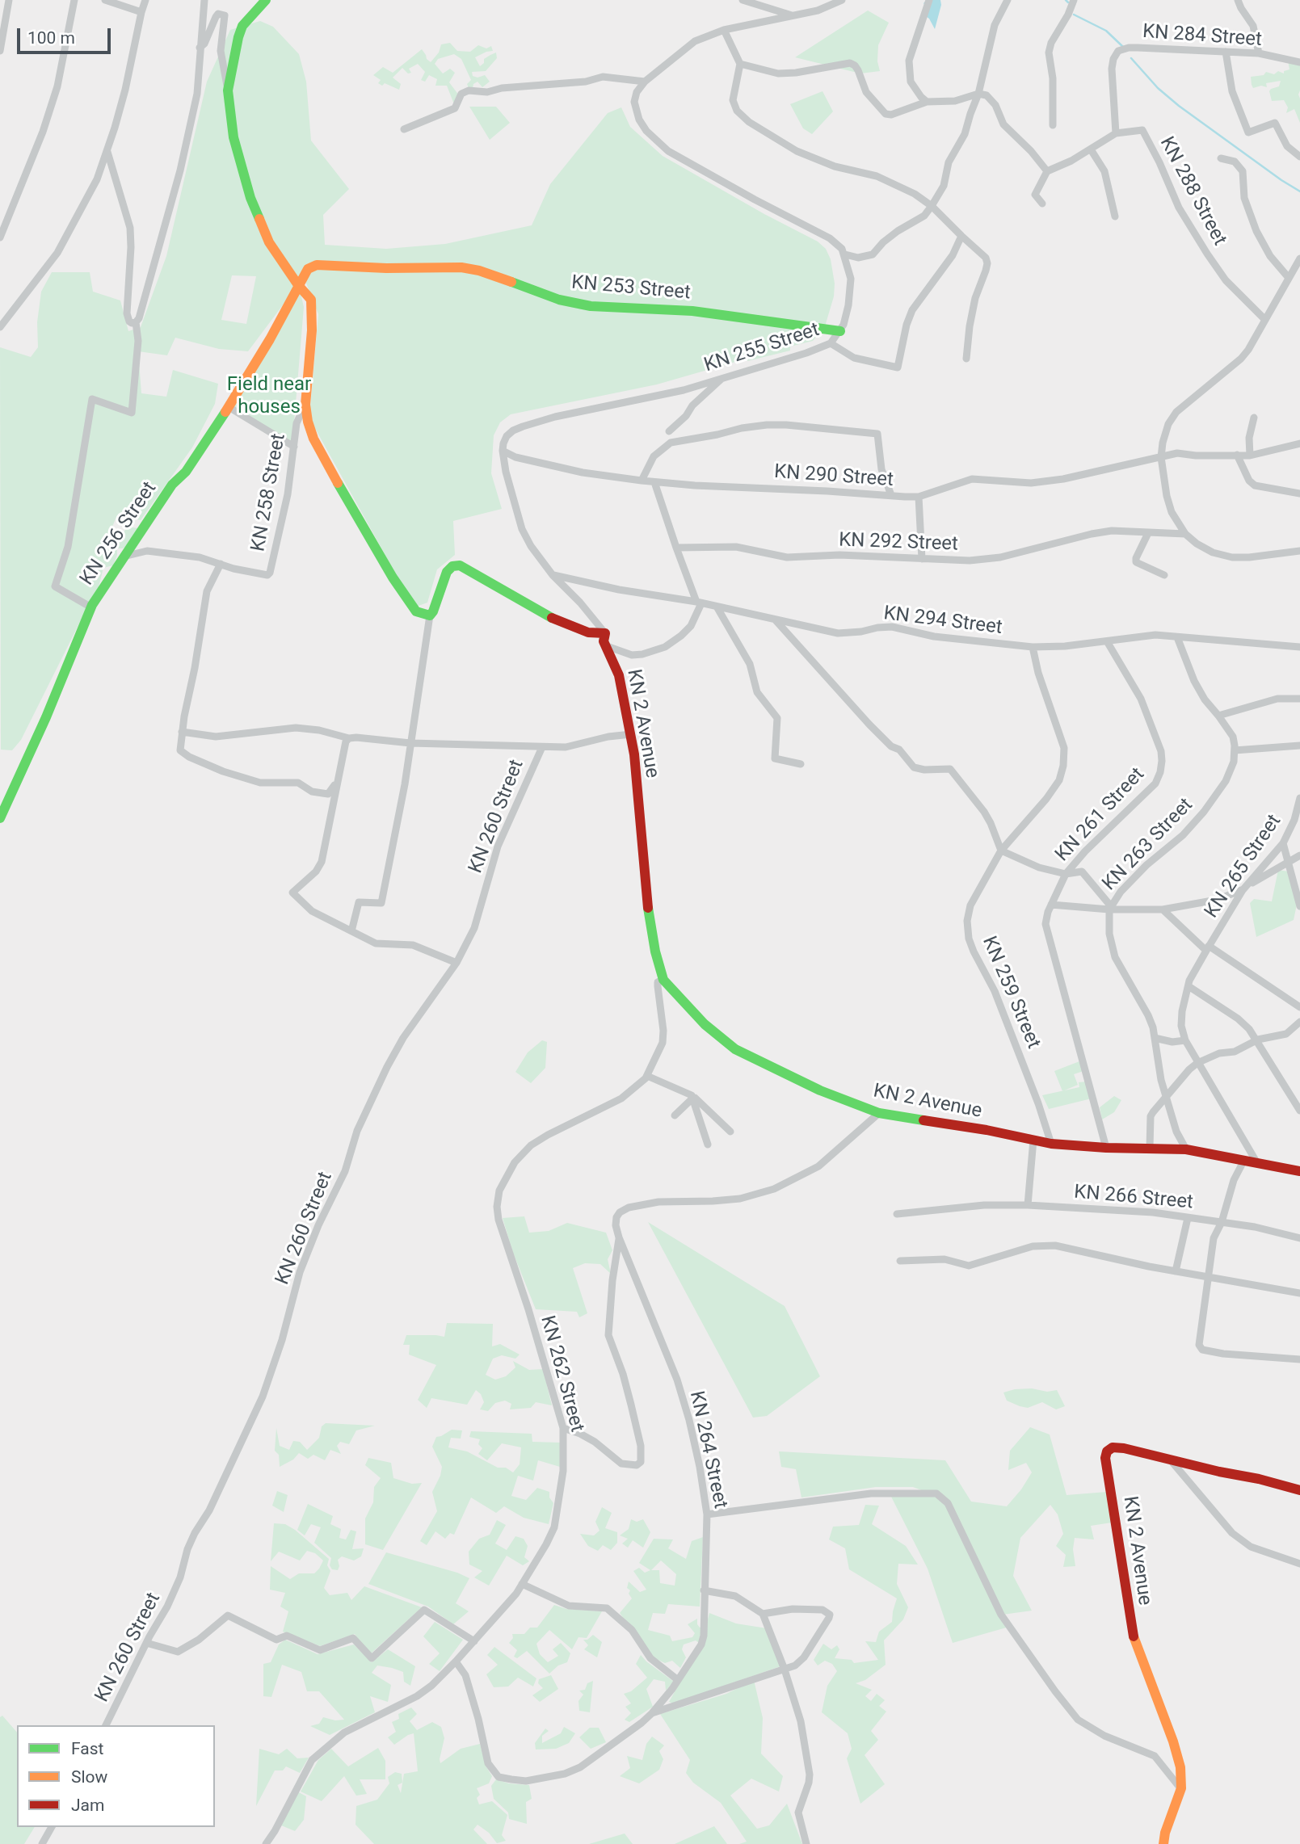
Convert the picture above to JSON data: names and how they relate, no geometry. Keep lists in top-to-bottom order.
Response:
{
  "streets": {
    "main road": ["KN 253 Street", "KN 256 Street", "KN 2 Avenue"],
    "street": [
      "KN 284 Street",
      "KN 288 Street",
      "KN 255 Street",
      "KN 290 Street",
      "KN 258 Street",
      "KN 292 Street",
      "KN 294 Street",
      "KN 261 Street",
      "KN 260 Street",
      "KN 263 Street",
      "KN 265 Street",
      "KN 259 Street",
      "KN 266 Street",
      "KN 262 Street",
      "KN 264 Street"
    ]
  },
  "crossings": [
    ["KN 284 Street", "KN 288 Street"],
    ["KN 253 Street", "KN 255 Street"],
    ["KN 253 Street", "KN 256 Street"],
    ["KN 255 Street", "KN 290 Street"],
    ["KN 258 Street", "KN 256 Street"],
    ["KN 294 Street", "KN 261 Street"],
    ["KN 294 Street", "KN 259 Street"],
    ["KN 2 Avenue", "KN 261 Street"],
    ["KN 2 Avenue", "KN 263 Street"],
    ["KN 2 Avenue", "KN 265 Street"],
    ["KN 2 Avenue", "KN 259 Street"],
    ["KN 2 Avenue", "KN 262 Street"],
    ["KN 2 Avenue", "KN 264 Street"],
    ["KN 262 Street", "KN 264 Street"]
  ],
  "parks": ["Field near houses"],
  "legend": ["Fast", "Slow", "Jam"],
  "scale_bar": "100 m"
}
